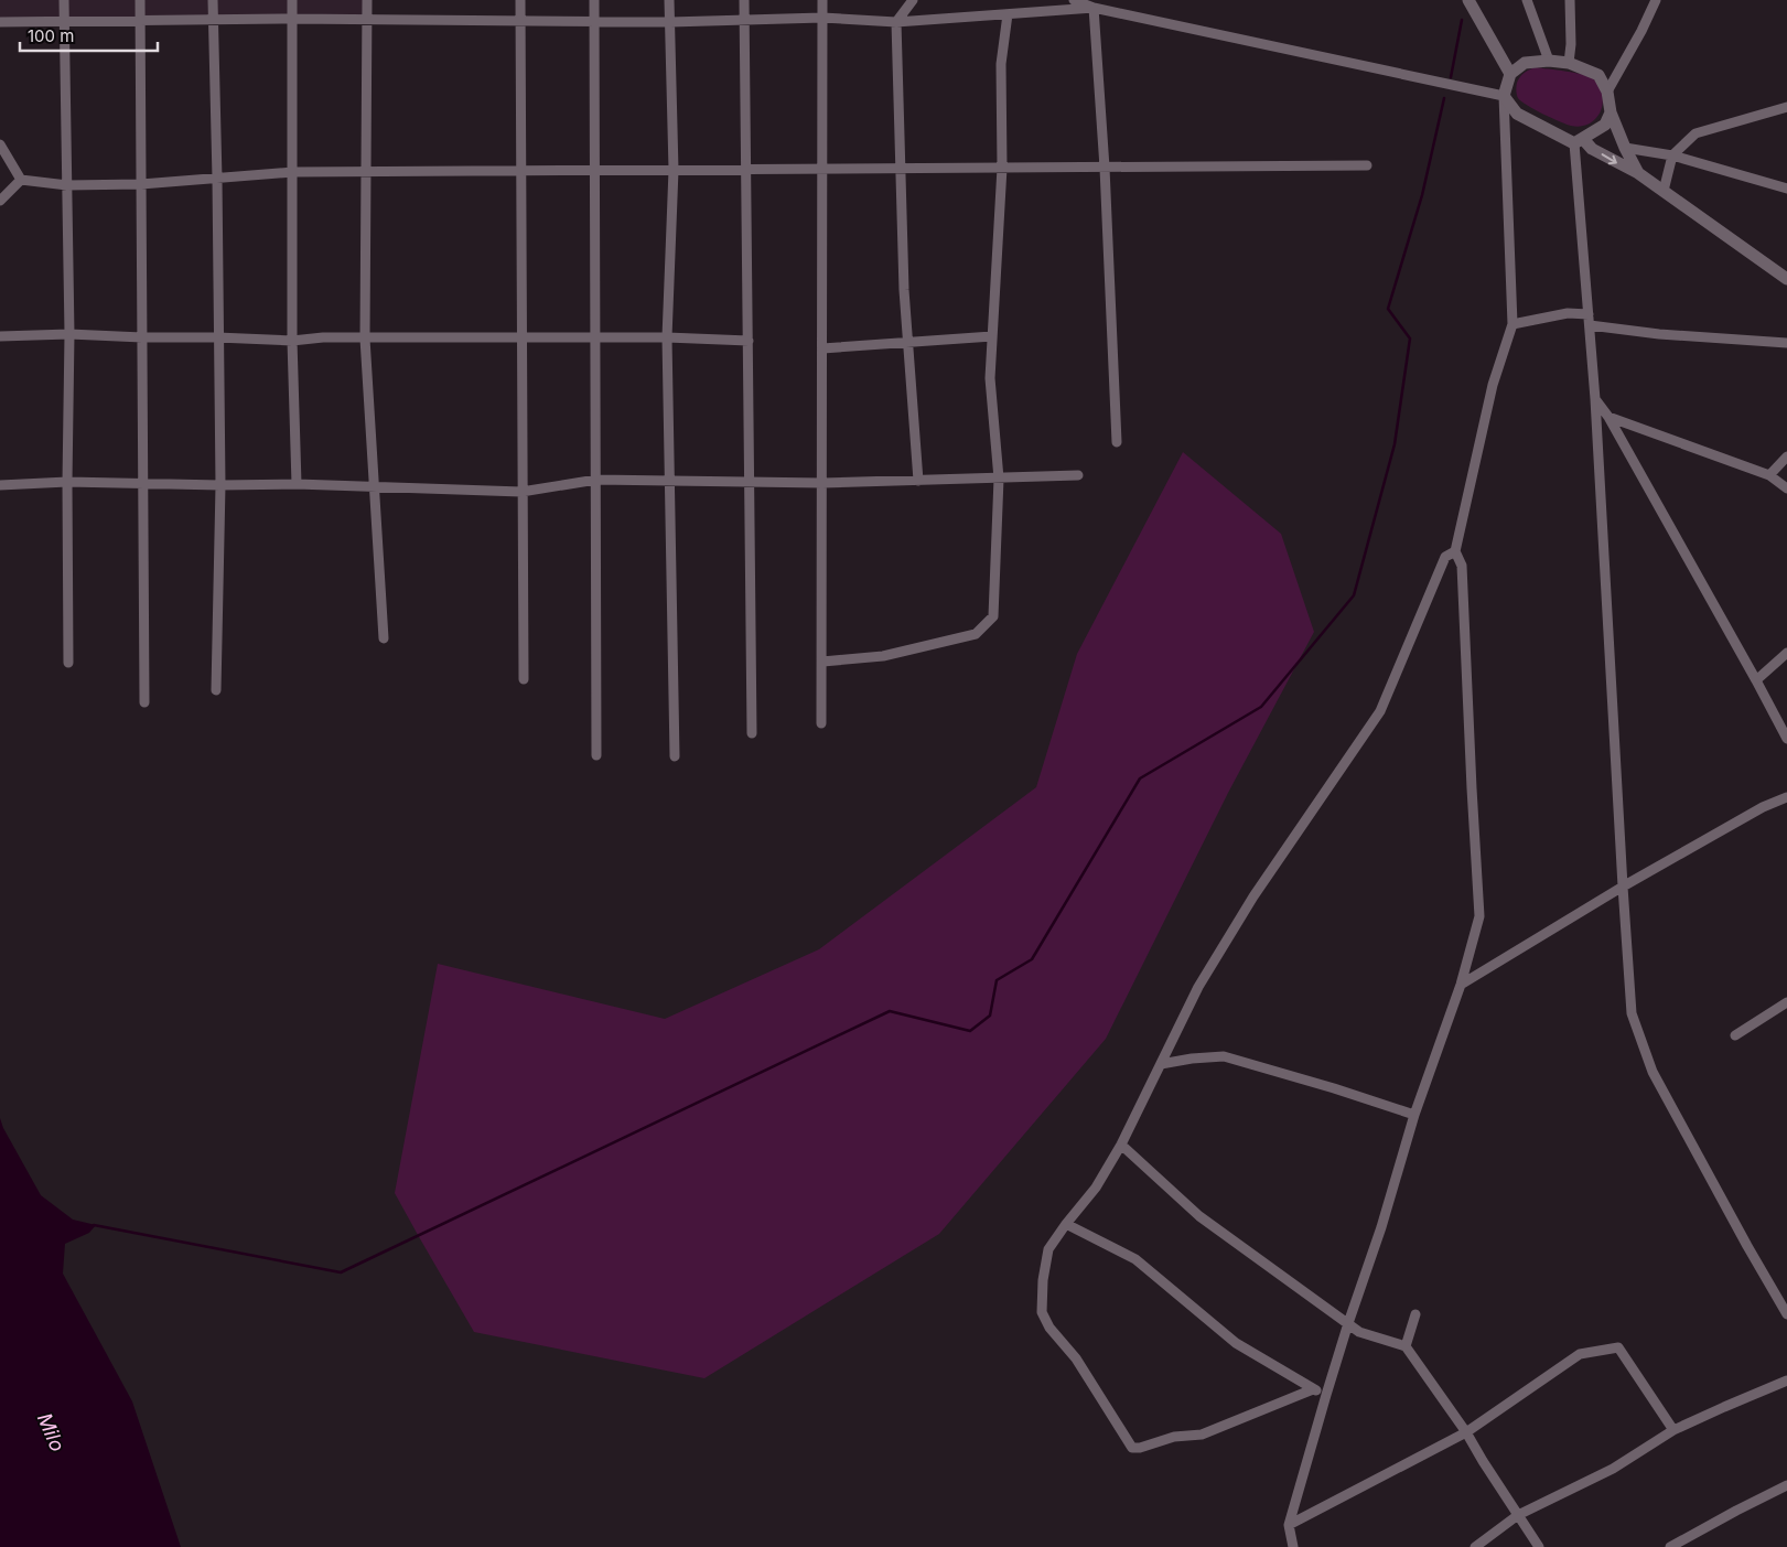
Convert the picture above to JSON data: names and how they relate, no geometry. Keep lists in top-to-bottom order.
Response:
{
  "water": ["Milo"],
  "scale_bar": "100 m"
}
